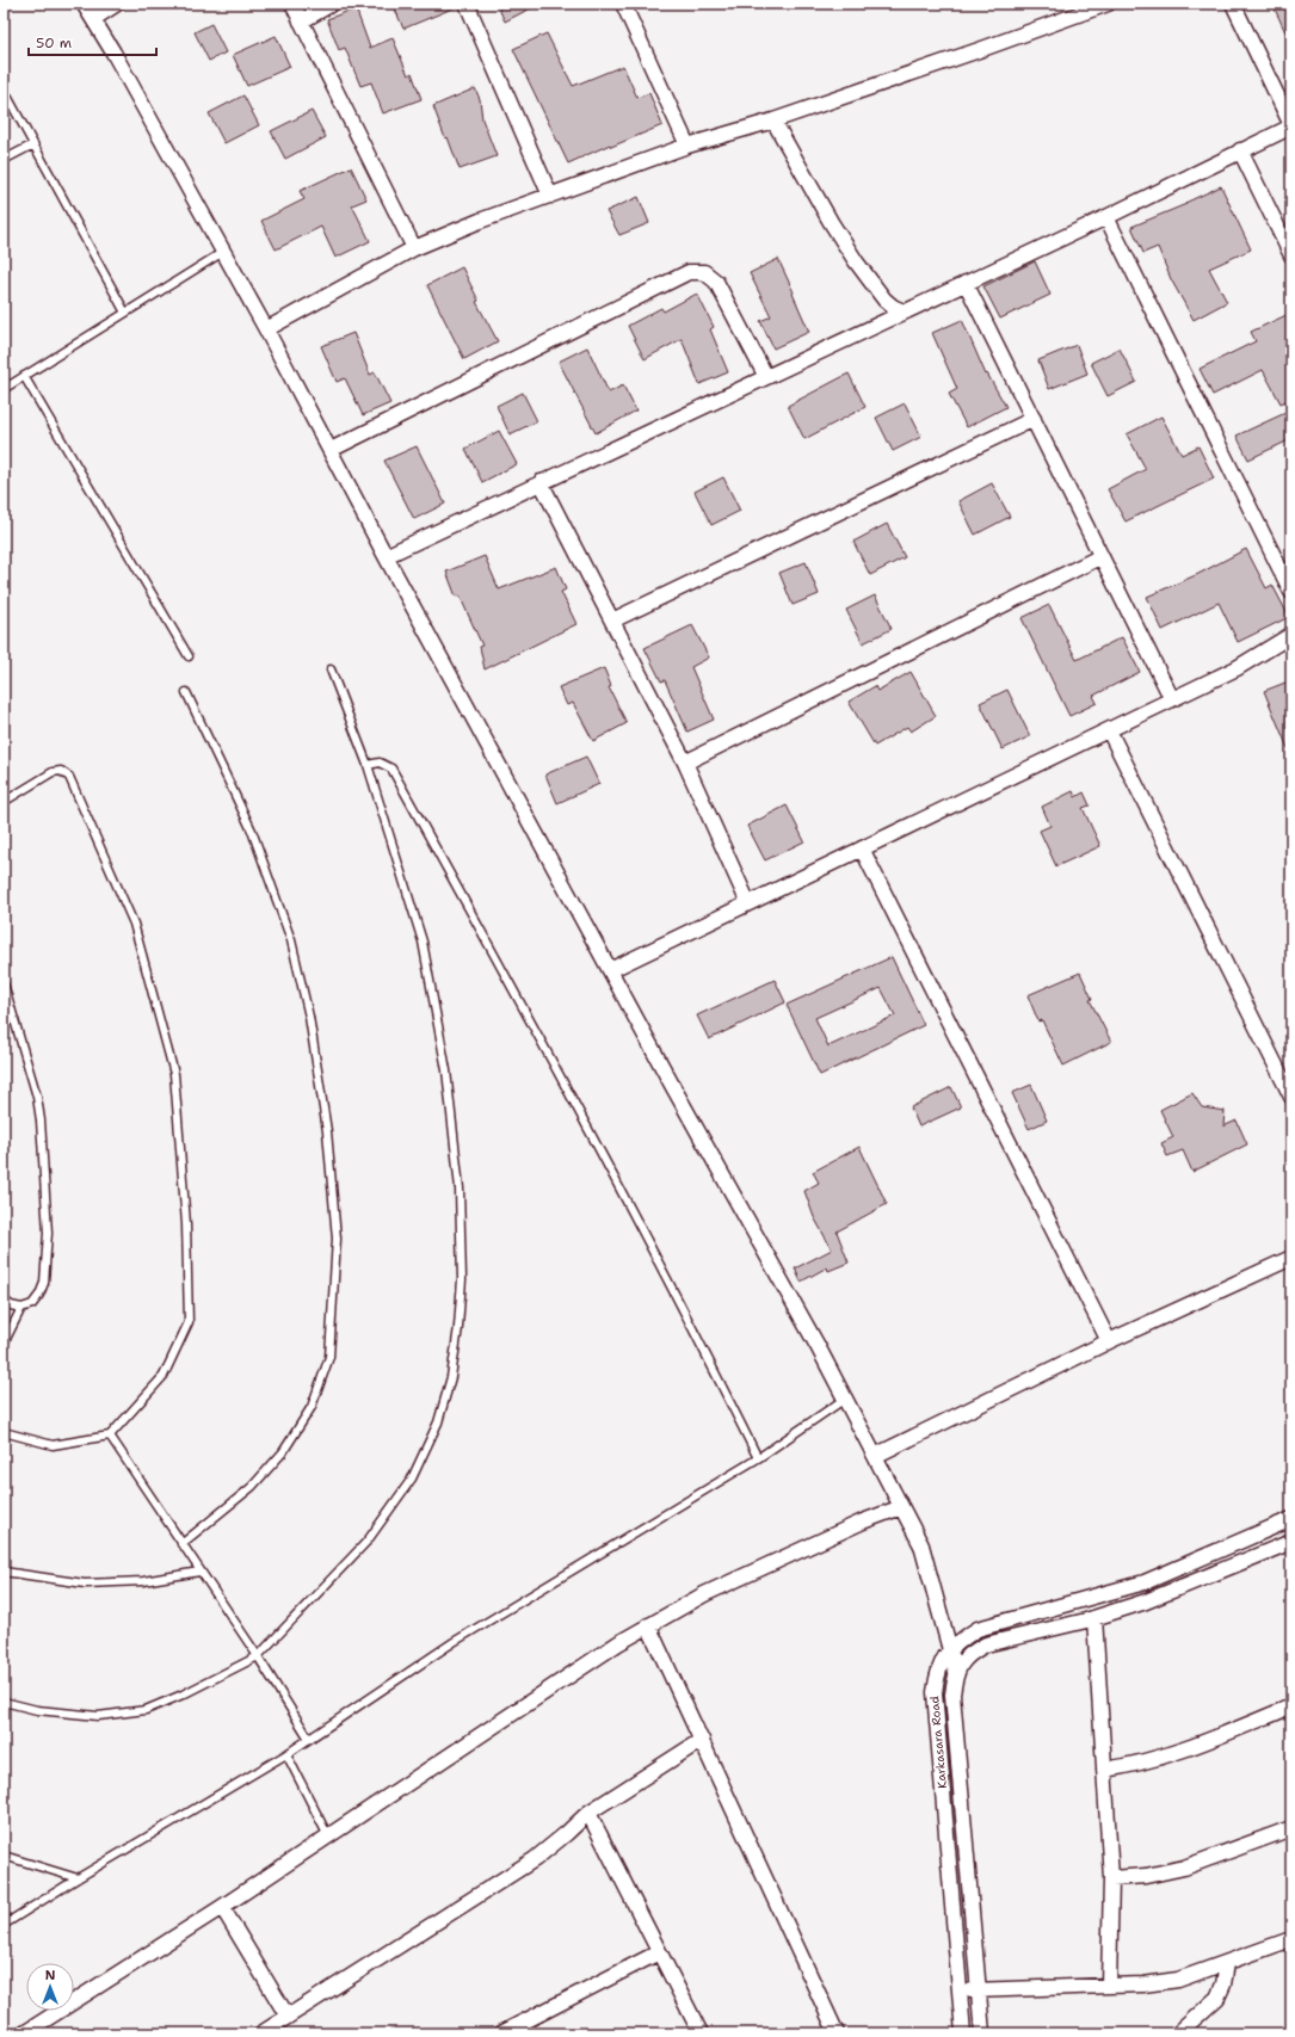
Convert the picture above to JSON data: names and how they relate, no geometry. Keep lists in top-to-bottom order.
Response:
{
  "streets": {
    "street": ["Karkasara Road"]
  },
  "scale_bar": "50 m",
  "north": "top"
}
